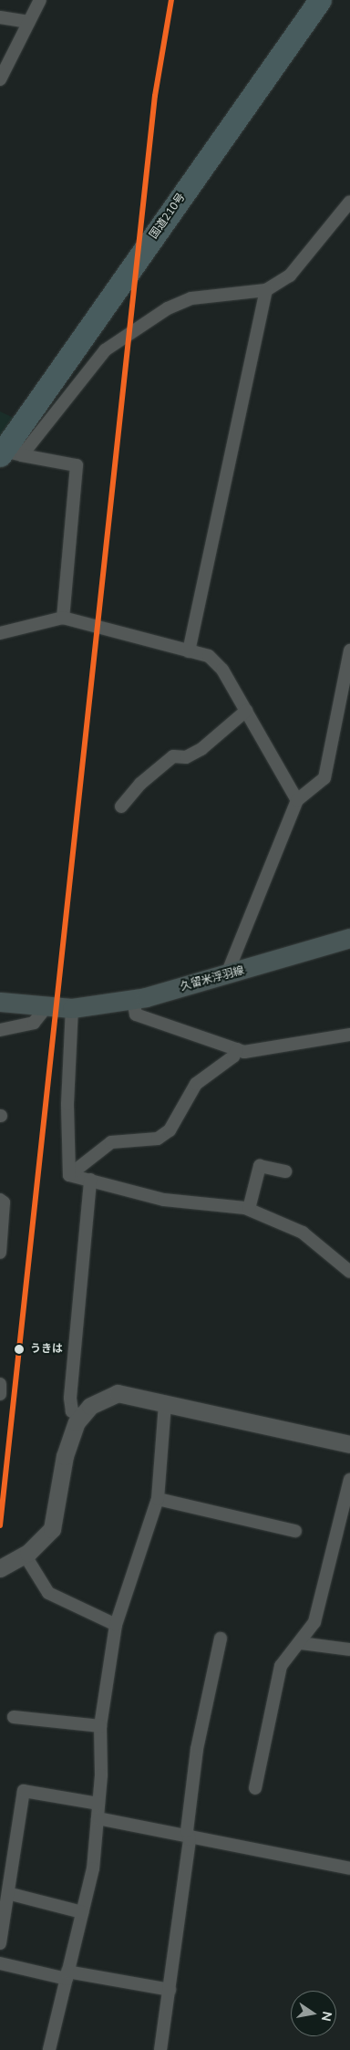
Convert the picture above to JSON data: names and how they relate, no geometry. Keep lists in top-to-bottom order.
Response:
{
  "streets": {
    "highway": ["国道210号"],
    "main road": ["久留米浮羽線"]
  },
  "places": ["うきは"],
  "north": "right"
}
